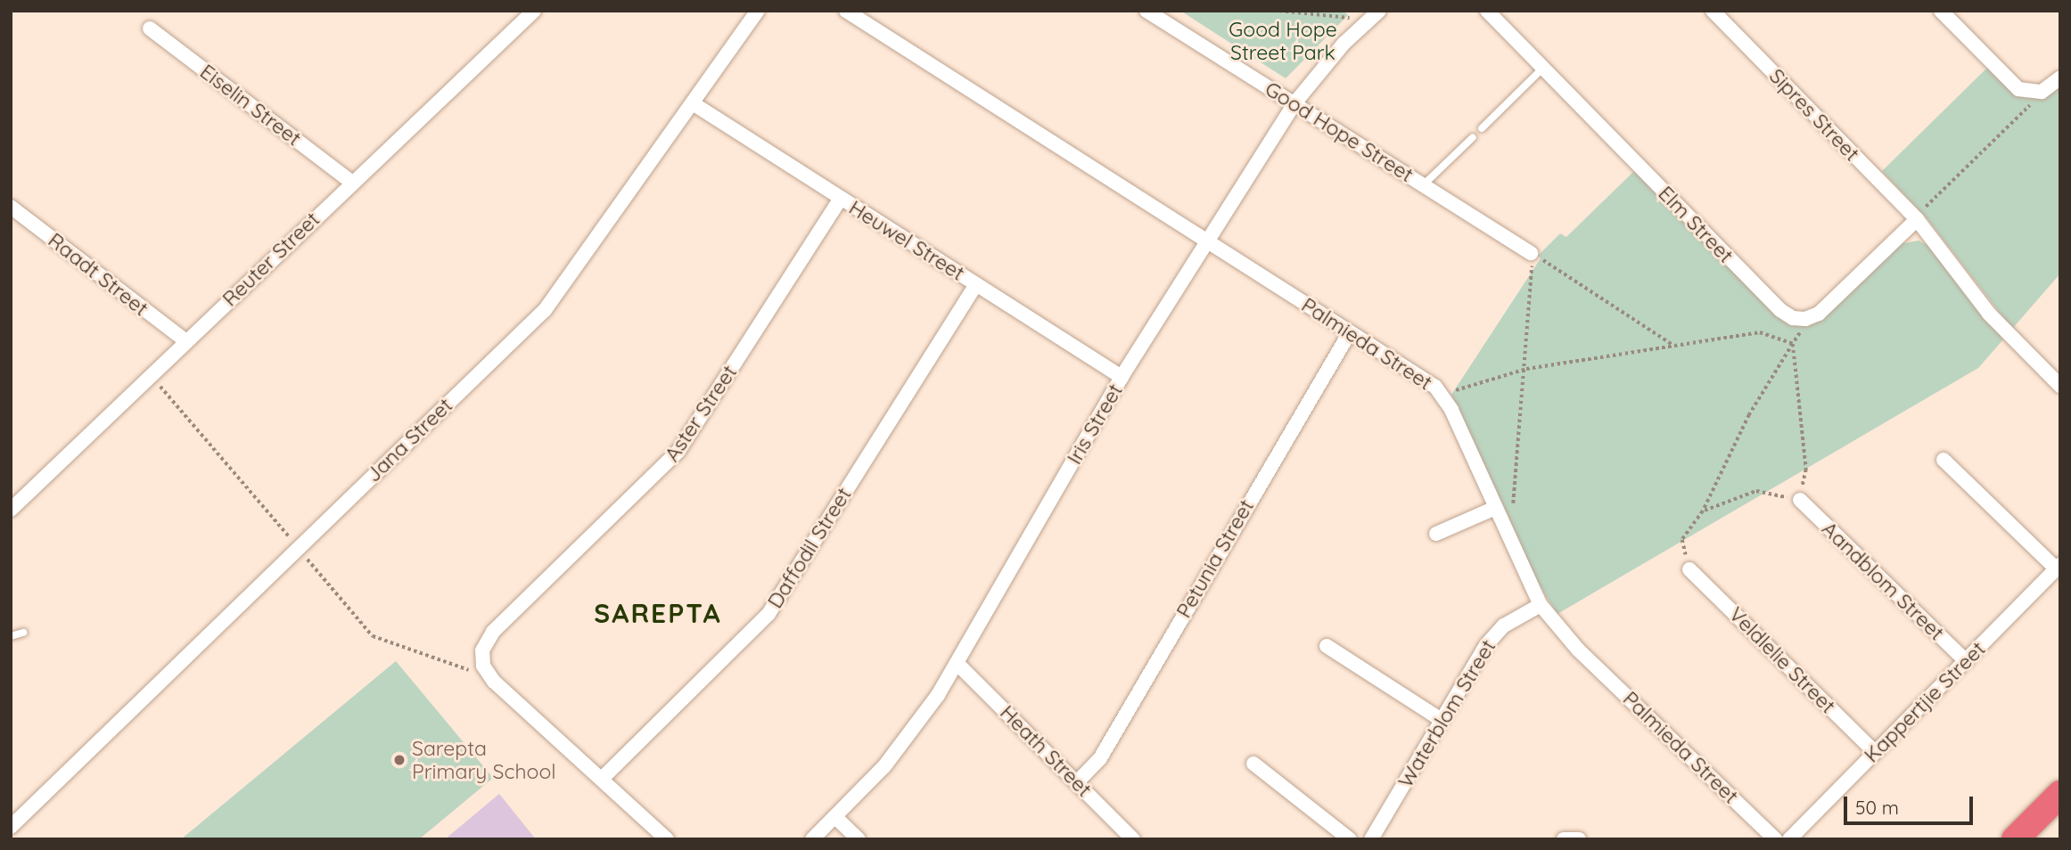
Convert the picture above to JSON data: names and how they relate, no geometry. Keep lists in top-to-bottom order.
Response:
{
  "streets": {
    "street": [
      "Eiselin Street",
      "Sipres Street",
      "Good Hope Street",
      "Elm Street",
      "Heuwel Street",
      "Reuter Street",
      "Raadt Street",
      "Palmieda Street",
      "Aster Street",
      "Iris Street",
      "Jana Street",
      "Daffodil Street",
      "Petunia Street",
      "Aandblom Street",
      "Veldlelie Street",
      "Kappertjie Street",
      "Waterblom Street",
      "Heath Street"
    ]
  },
  "crossings": [
    ["Eiselin Street", "Reuter Street"],
    ["Good Hope Street", "Iris Street"],
    ["Heuwel Street", "Aster Street"],
    ["Heuwel Street", "Iris Street"],
    ["Heuwel Street", "Jana Street"],
    ["Heuwel Street", "Daffodil Street"],
    ["Reuter Street", "Raadt Street"],
    ["Palmieda Street", "Iris Street"],
    ["Palmieda Street", "Petunia Street"],
    ["Palmieda Street", "Waterblom Street"],
    ["Aster Street", "Daffodil Street"],
    ["Iris Street", "Heath Street"],
    ["Petunia Street", "Heath Street"],
    ["Aandblom Street", "Kappertjie Street"],
    ["Veldlelie Street", "Kappertjie Street"]
  ],
  "districts": ["SAREPTA"],
  "parks": ["Good Hope Street Park"],
  "places": ["Sarepta Primary School"],
  "scale_bar": "50 m"
}
